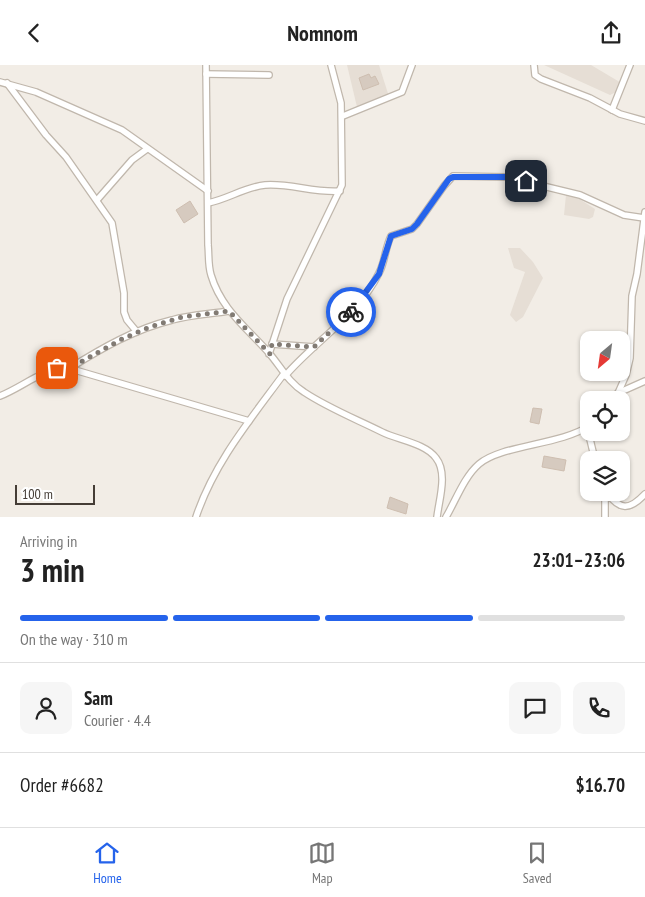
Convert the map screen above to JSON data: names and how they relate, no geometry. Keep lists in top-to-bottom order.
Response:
{
  "scale_bar": "100 m",
  "north": "bottom left",
  "page": {
    "header": "Nomnom",
    "scale": "100 m",
    "heading": ["3 min", "Arriving in", "23:01–23:06"],
    "panel": [
      "Sam",
      "Courier · 4.4",
      "Order #6682",
      "$16.70"
    ],
    "bar": "On the way · 310 m",
    "tabs": ["Home", "Map", "Saved"]
  }
}
